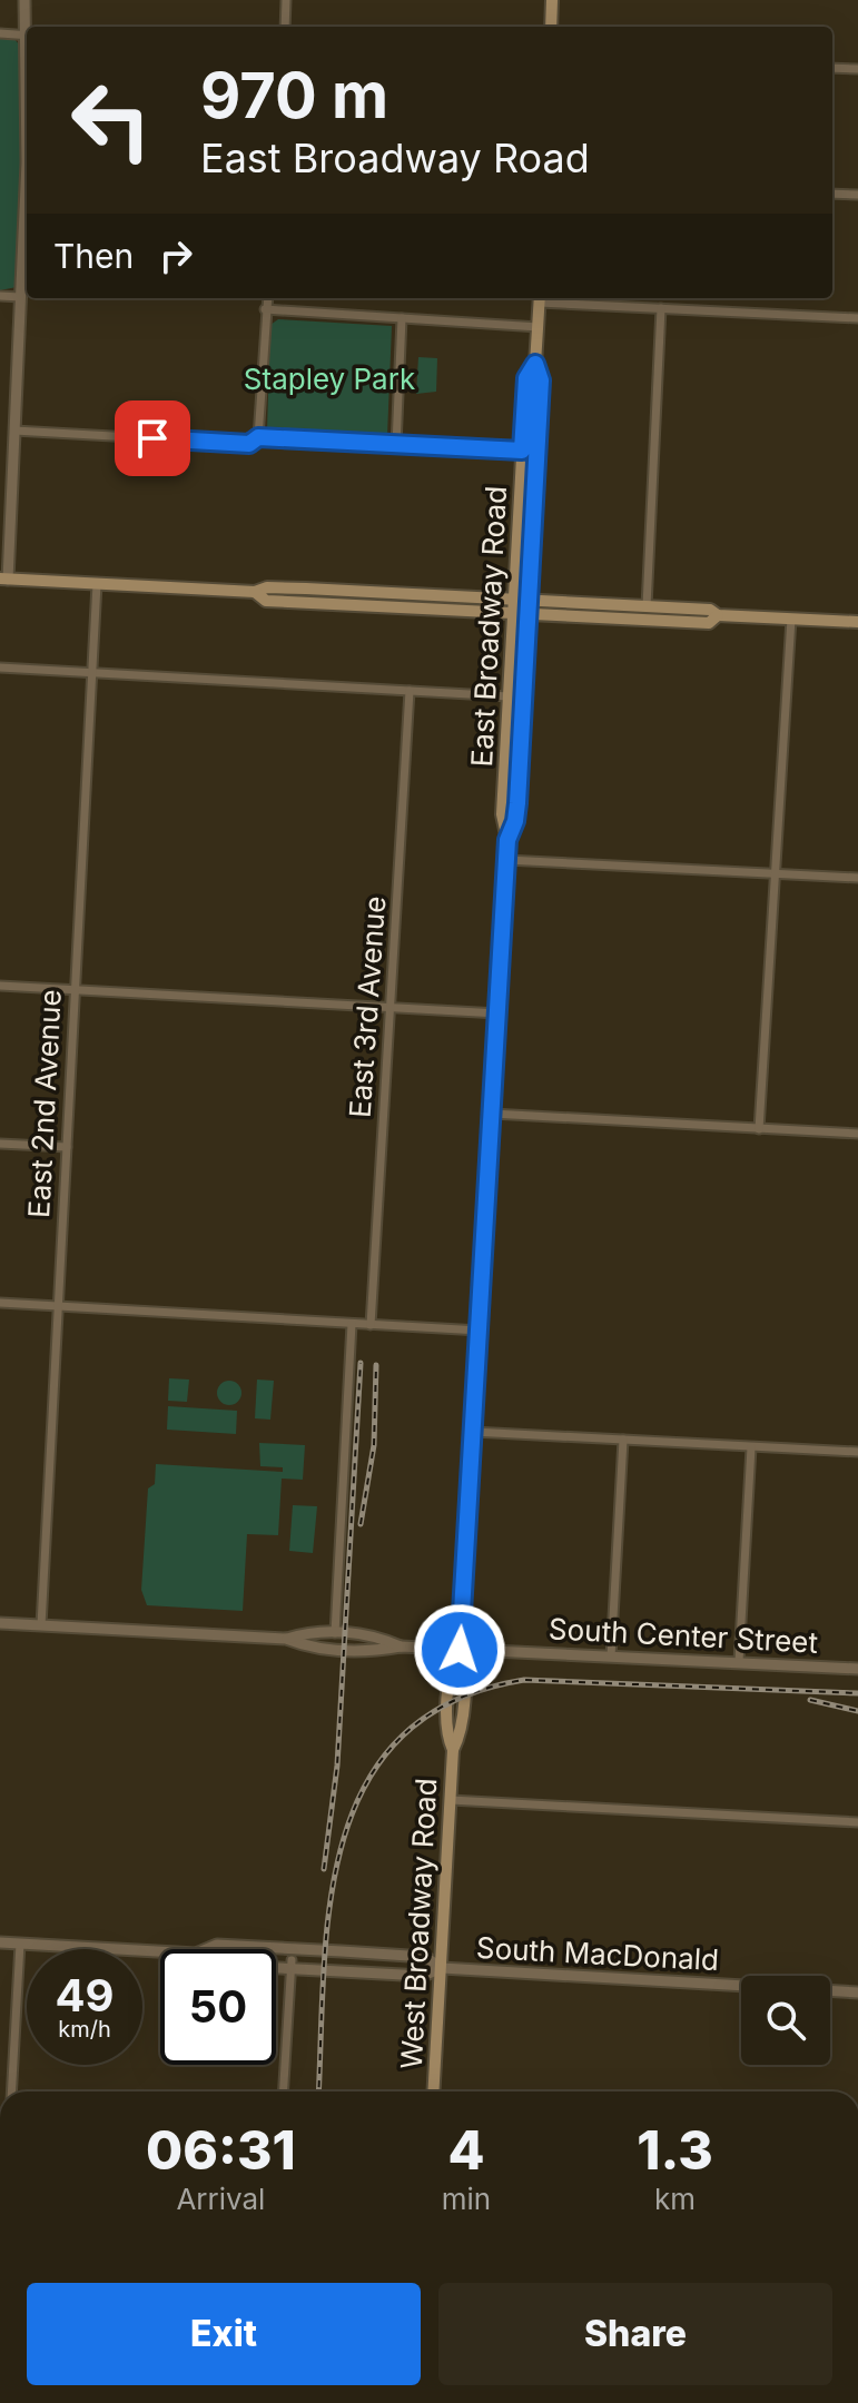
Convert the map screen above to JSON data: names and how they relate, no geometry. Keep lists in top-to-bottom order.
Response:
{
  "streets": {
    "main road": ["East Broadway Road", "West Broadway Road"],
    "street": [
      "East 3rd Avenue",
      "East 2nd Avenue",
      "South Center Street",
      "South MacDonald"
    ]
  },
  "crossings": [
    ["East Broadway Road", "South Center Street"],
    ["East Broadway Road", "West Broadway Road"],
    ["East 2nd Avenue", "South Center Street"],
    ["South Center Street", "West Broadway Road"],
    ["West Broadway Road", "South MacDonald"]
  ],
  "parks": ["Stapley Park"],
  "page": {
    "turn": ["970 m", "East Broadway Road"],
    "then": "Then",
    "speed": "49 km/h",
    "limit": "50",
    "eta": [
      "06:31",
      "Arrival",
      "4",
      "min",
      "1.3",
      "km"
    ],
    "buttons": ["Exit", "Share"]
  }
}
